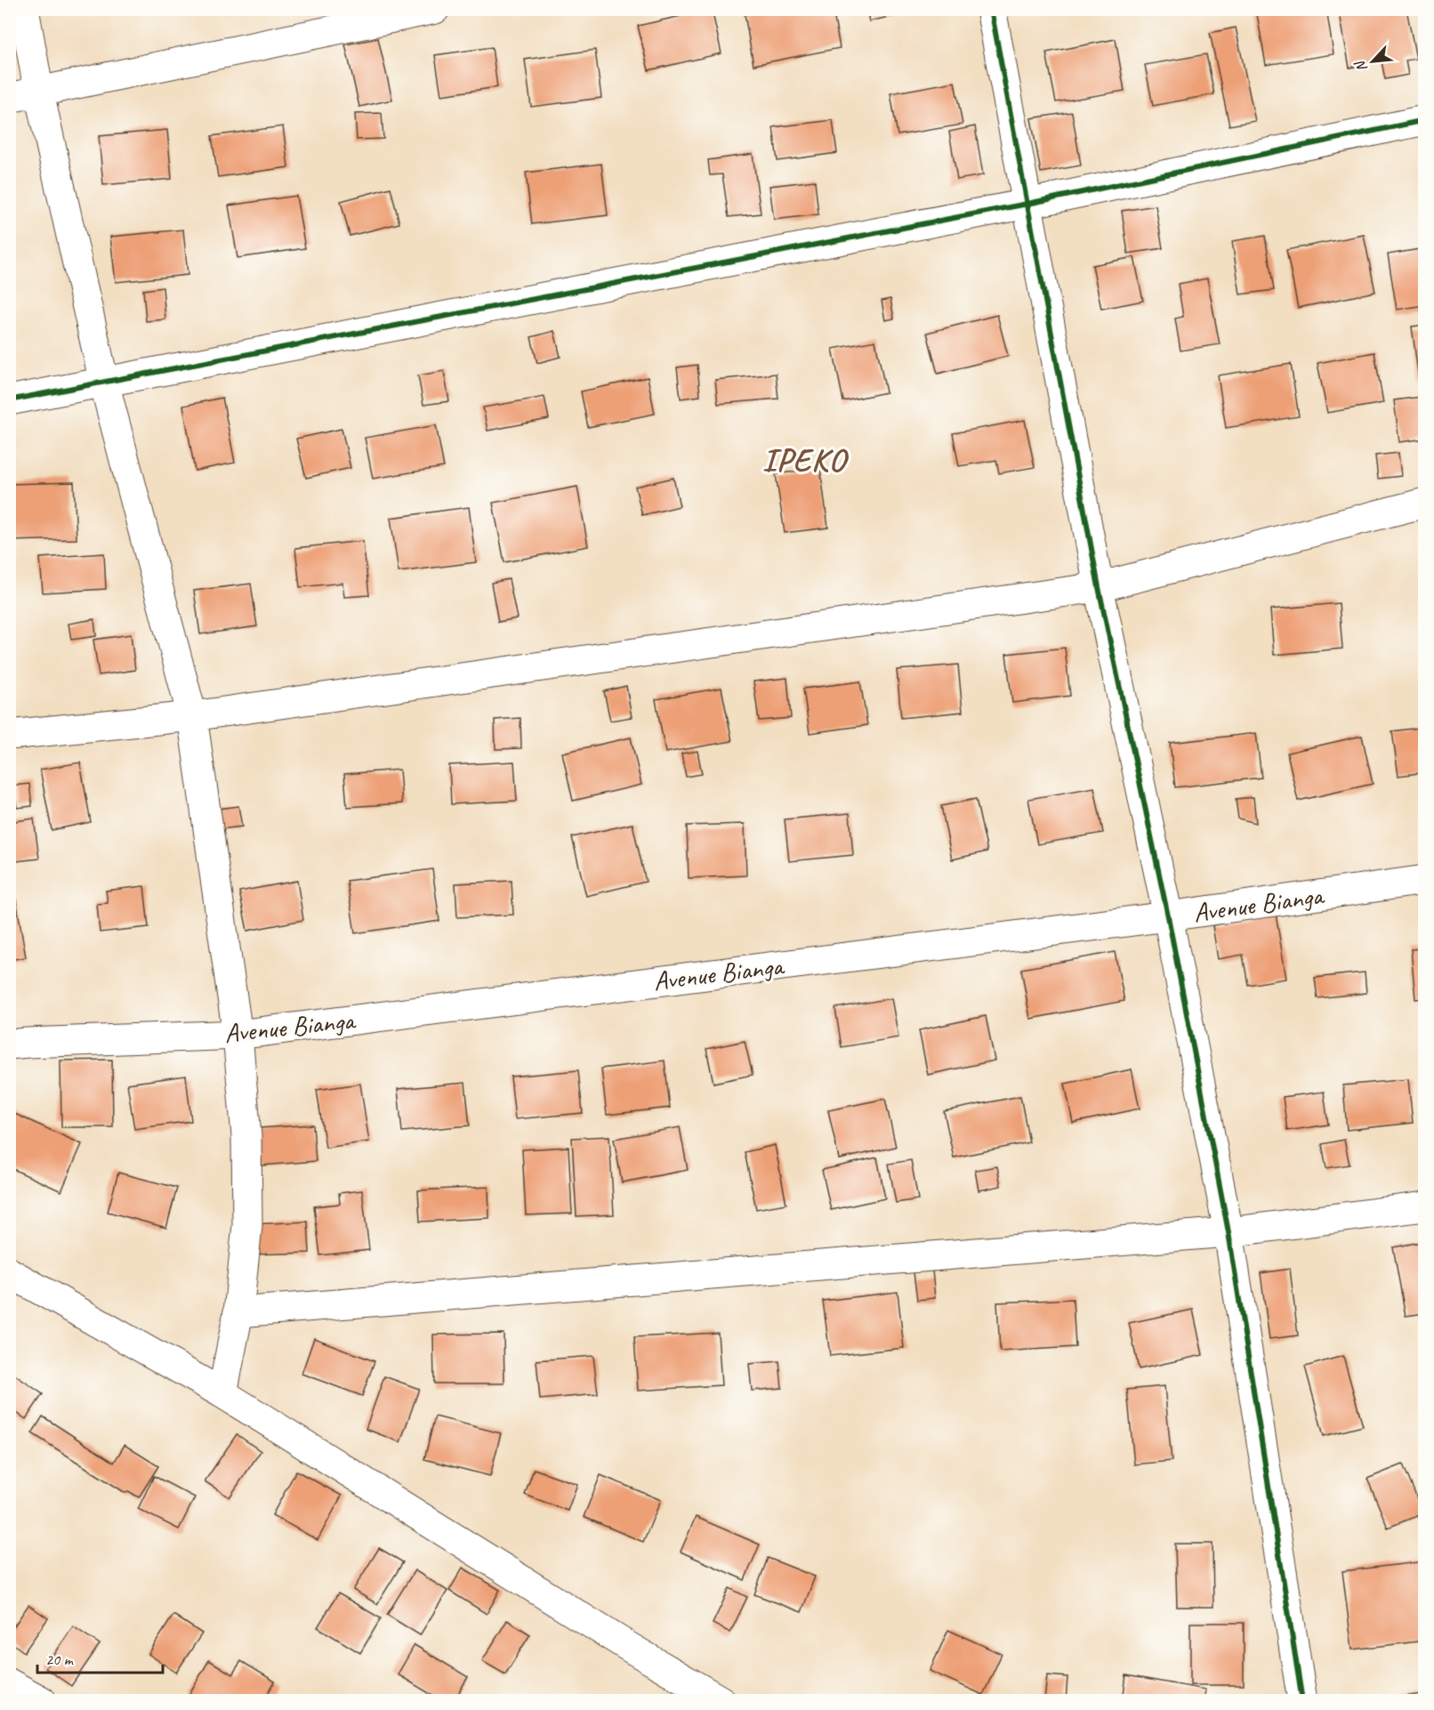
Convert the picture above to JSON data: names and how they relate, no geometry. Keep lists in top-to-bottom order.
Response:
{
  "streets": {
    "street": ["Avenue Bianga"]
  },
  "districts": ["IPEKO"],
  "scale_bar": "20 m",
  "north": "bottom left"
}
